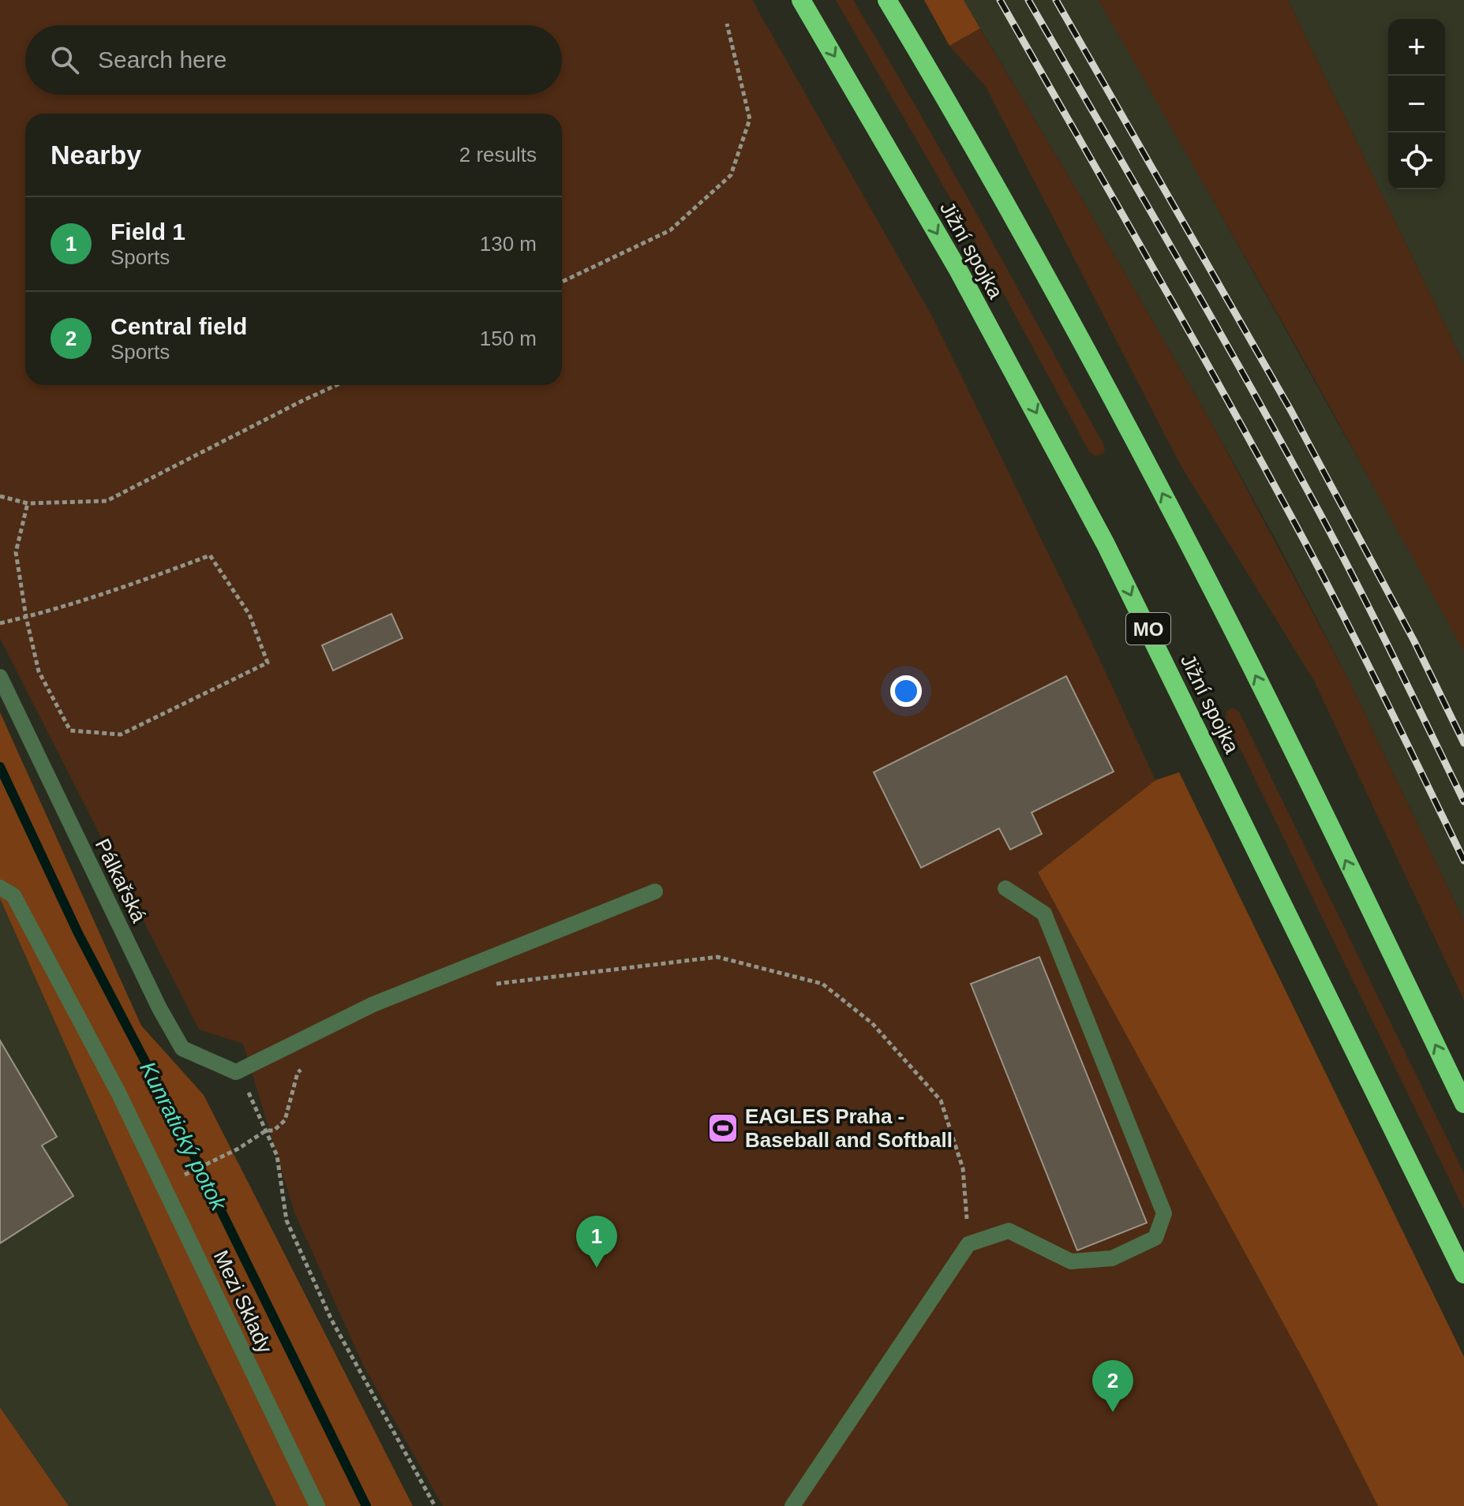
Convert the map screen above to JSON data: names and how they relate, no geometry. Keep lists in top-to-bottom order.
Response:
{
  "streets": {
    "highway": ["Jižní spojka", "MO"],
    "street": ["Pálkařská", "Mezi Sklady"]
  },
  "water": ["Kunratický potok"],
  "places": {
    "sports": ["EAGLES Praha - Baseball and Softball"]
  },
  "page": {
    "map_buttons": ["+", "−"],
    "search": "Search here",
    "heading": ["Nearby", "2 results"],
    "list": [
      {
        "mark": "1",
        "name": "Field 1",
        "note": "Sports",
        "value": "130 m"
      },
      {
        "mark": "2",
        "name": "Central field",
        "note": "Sports",
        "value": "150 m"
      }
    ],
    "pins": ["1", "2"]
  }
}
